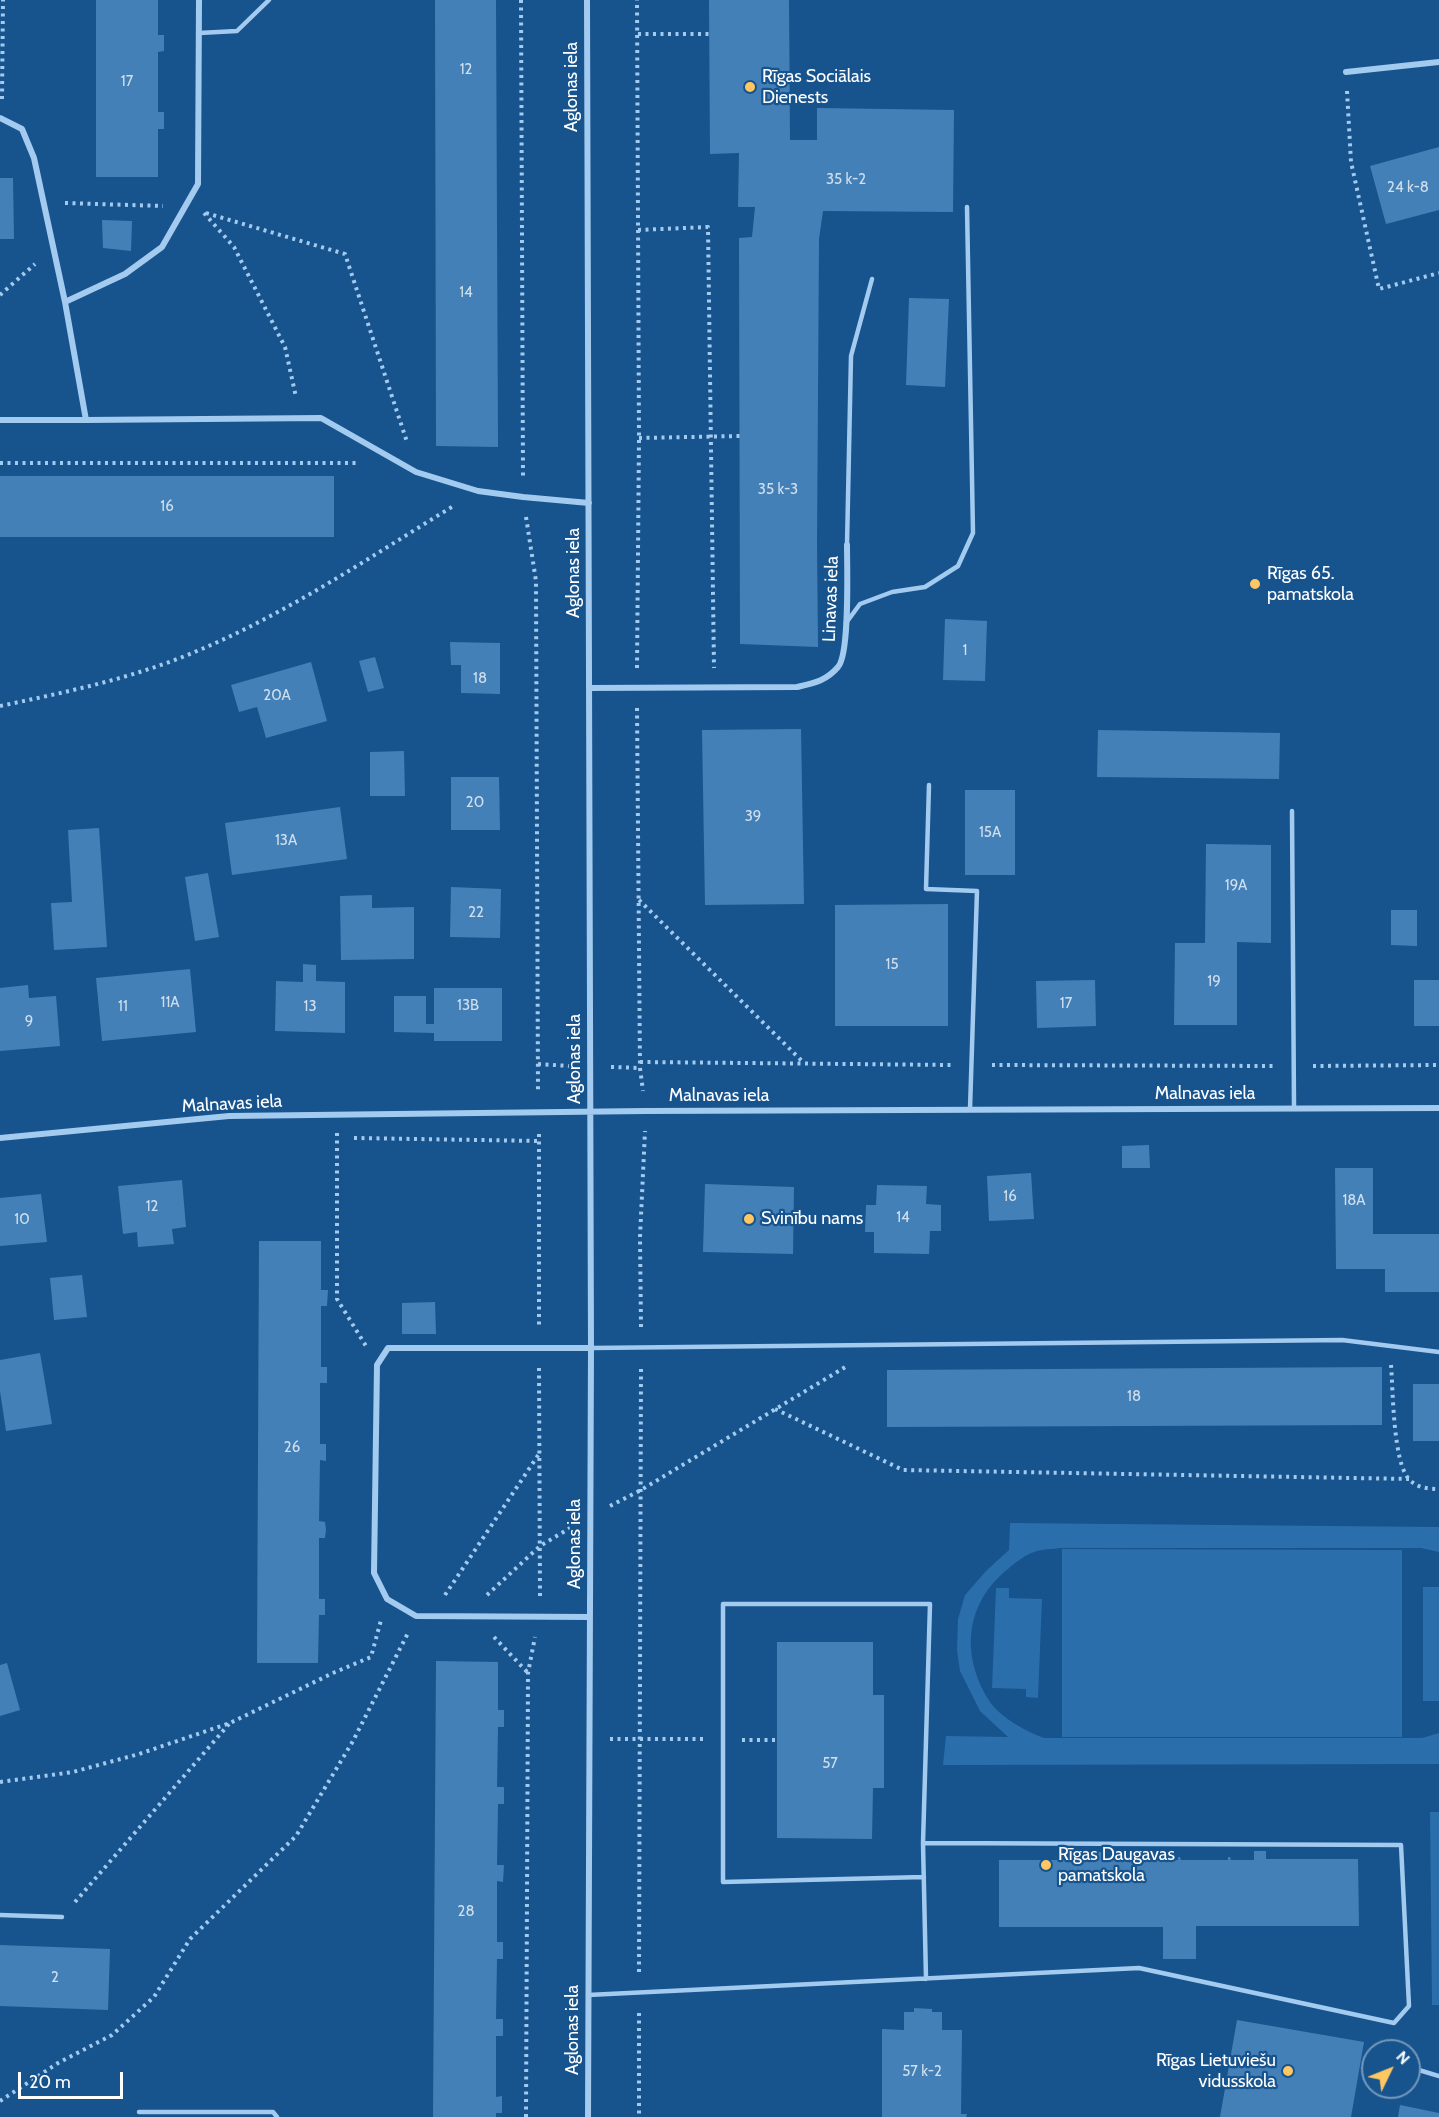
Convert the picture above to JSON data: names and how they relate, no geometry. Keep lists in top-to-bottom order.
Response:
{
  "streets": {
    "street": ["Aglonas iela", "Linavas iela", "Malnavas iela"]
  },
  "crossings": [
    ["Aglonas iela", "Linavas iela"],
    ["Aglonas iela", "Malnavas iela"]
  ],
  "places": [
    "Rīgas Sociālais Dienests",
    "Rīgas 65. pamatskola",
    "Svinību nams",
    "Rīgas Daugavas pamatskola",
    "Rīgas Lietuviešu vidusskola"
  ],
  "house_numbers": [
    "12",
    "17",
    "35 k-2",
    "24 k-8",
    "14",
    "35 k-3",
    "16",
    "1",
    "18",
    "20A",
    "20",
    "39",
    "15A",
    "13A",
    "19A",
    "22",
    "15",
    "19",
    "11A",
    "17",
    "13B",
    "11",
    "13",
    "9",
    "16",
    "18A",
    "12",
    "14",
    "10",
    "18",
    "26",
    "57",
    "28",
    "2",
    "57 k-2"
  ],
  "scale_bar": "20 m",
  "north": "top right"
}
